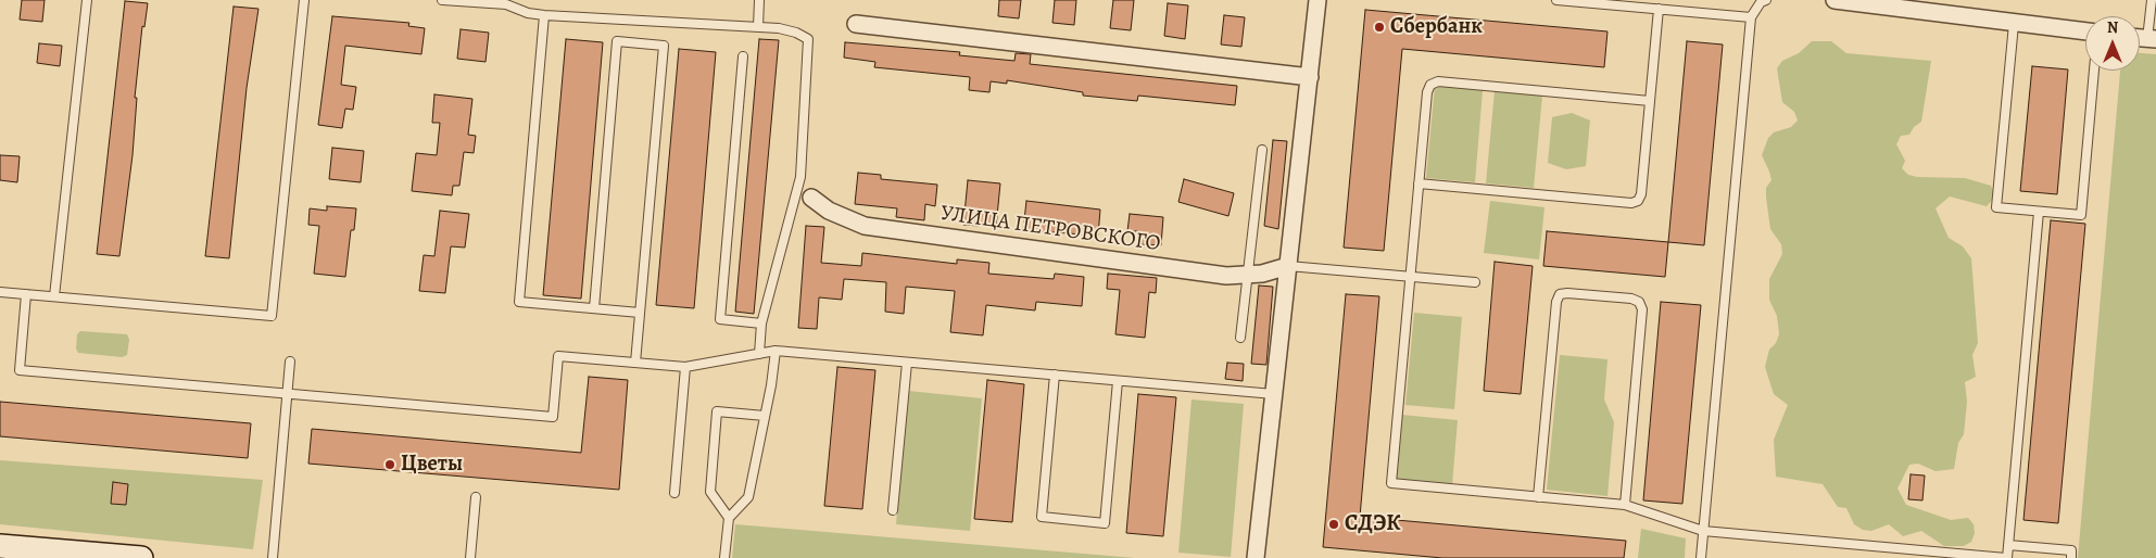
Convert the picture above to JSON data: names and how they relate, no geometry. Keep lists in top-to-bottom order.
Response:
{
  "streets": {
    "street": ["УЛИЦА ПЕТРОВСКОГО"]
  },
  "places": ["Сбербанк", "Цветы", "СДЭК"],
  "north": "top"
}
